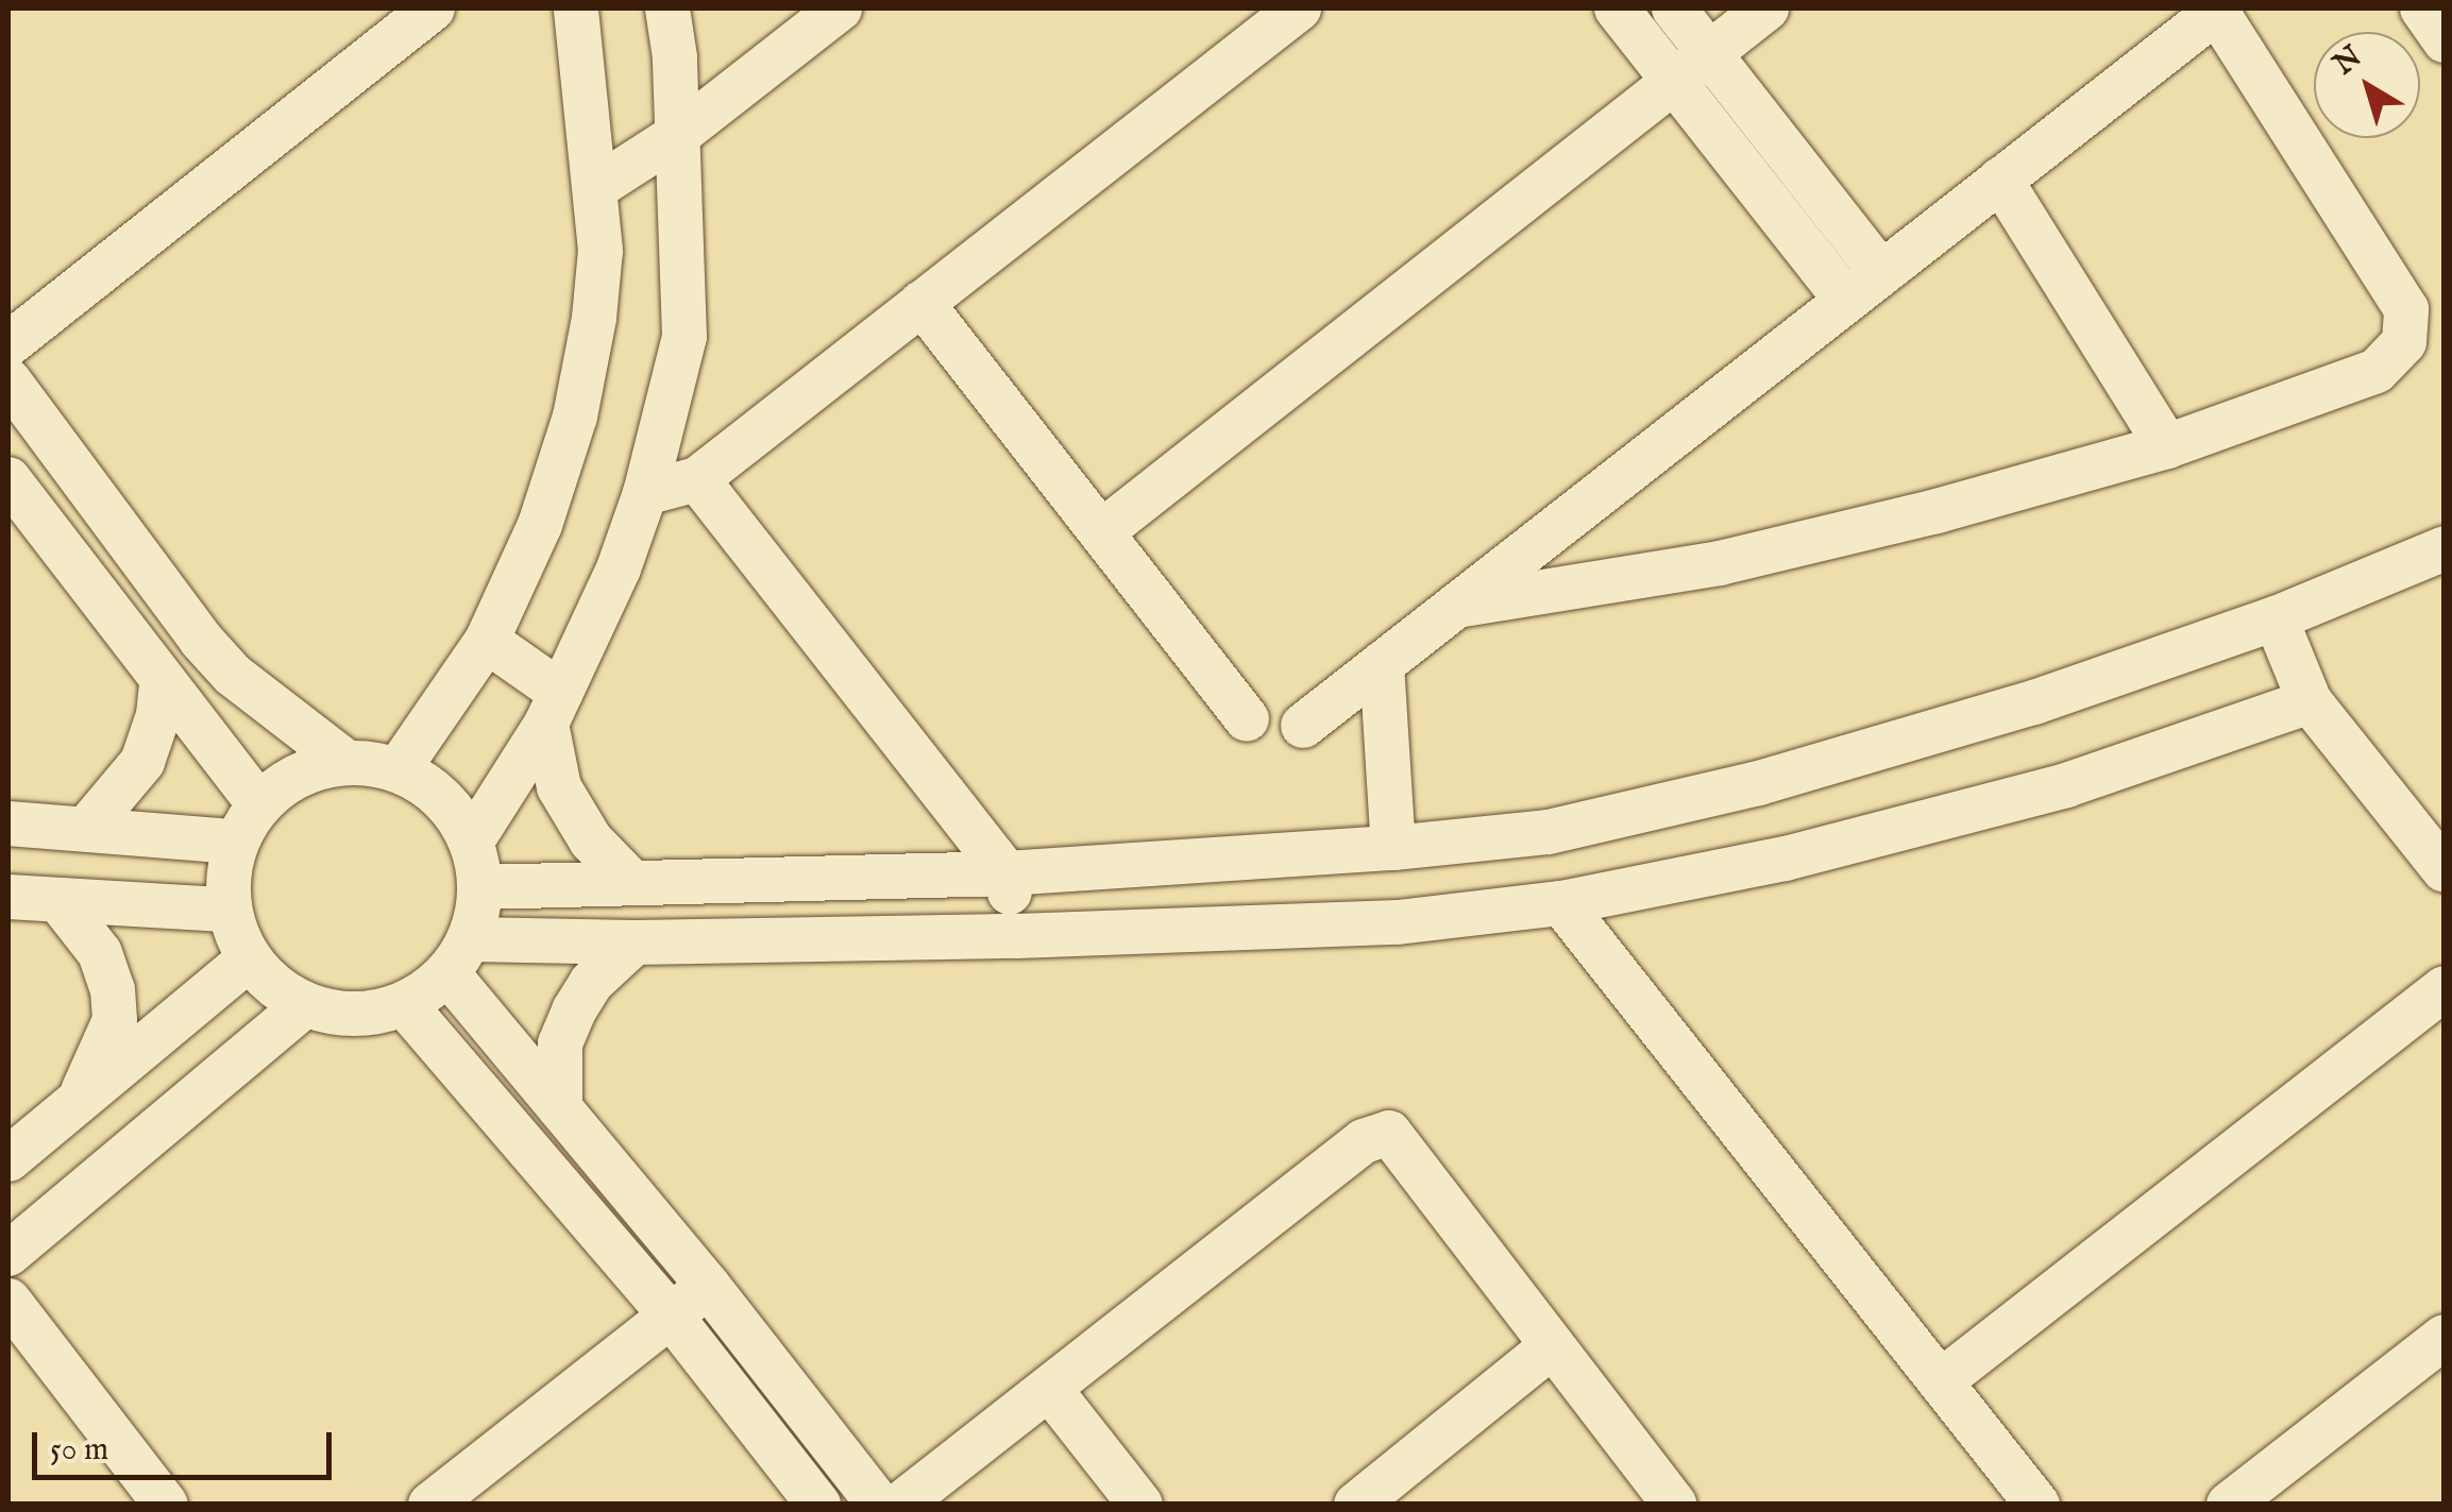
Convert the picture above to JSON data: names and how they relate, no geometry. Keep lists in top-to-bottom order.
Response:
{
  "scale_bar": "50 m",
  "north": "top left"
}
